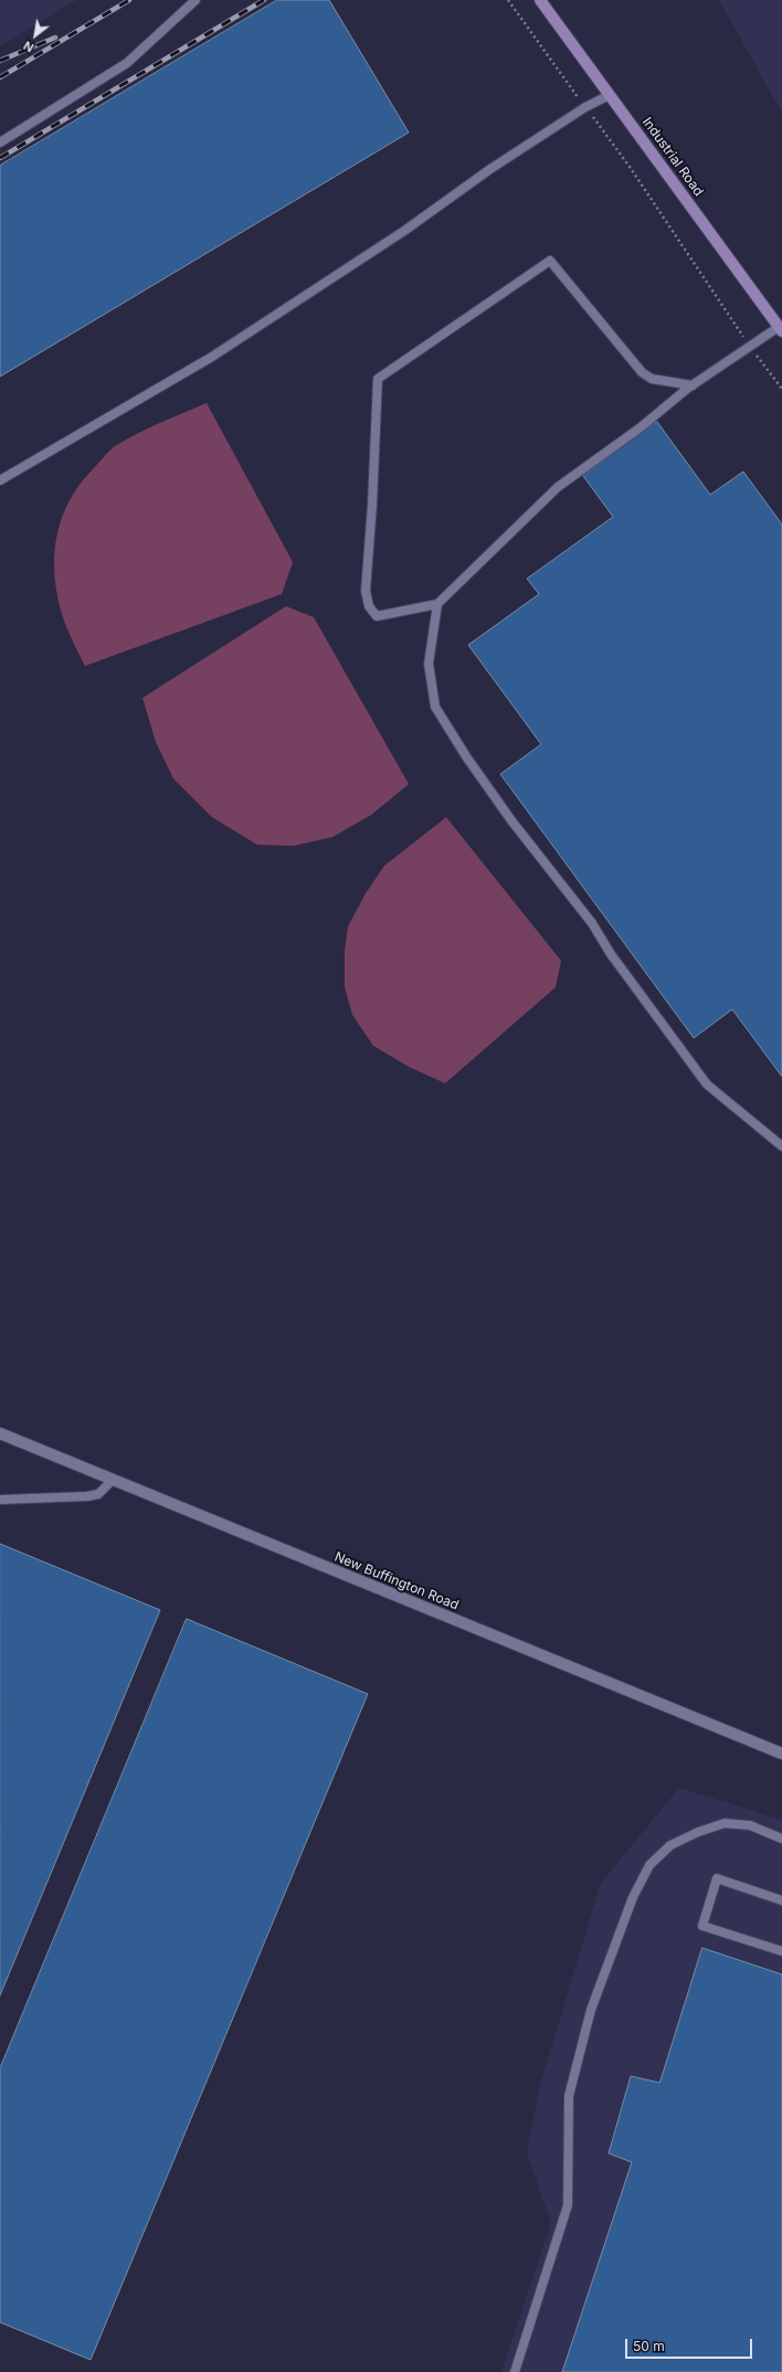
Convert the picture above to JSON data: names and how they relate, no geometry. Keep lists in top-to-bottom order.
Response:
{
  "streets": {
    "main road": ["Industrial Road"],
    "street": ["New Buffington Road"]
  },
  "scale_bar": "50 m",
  "north": "bottom left"
}
